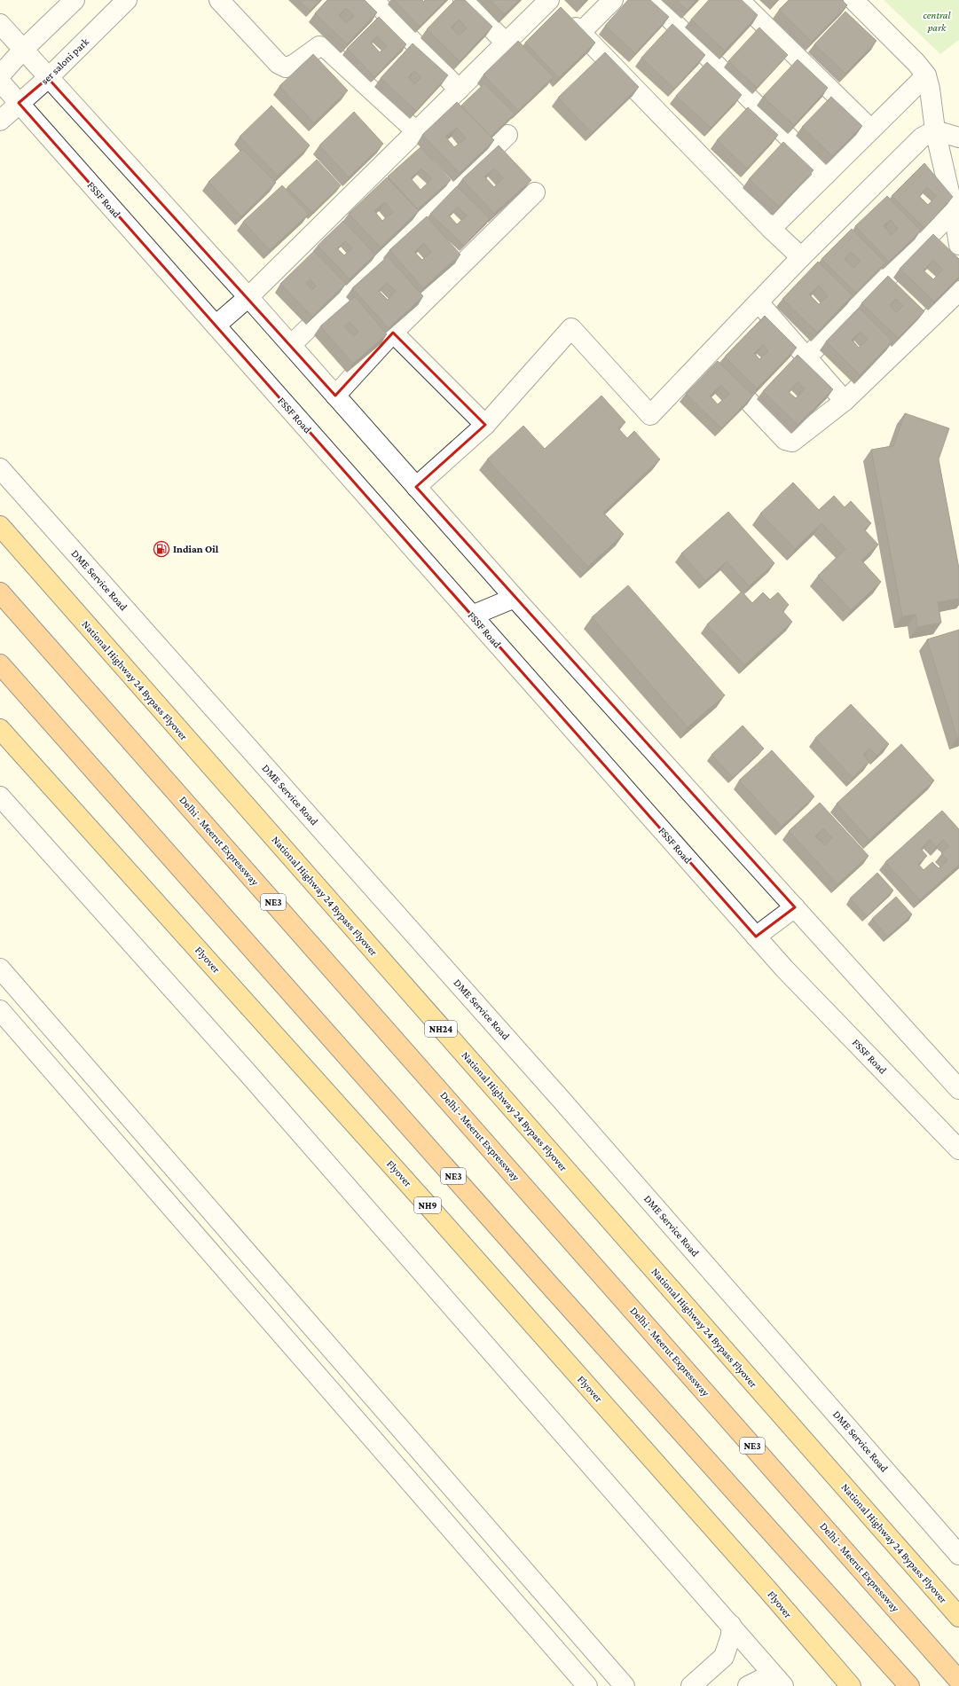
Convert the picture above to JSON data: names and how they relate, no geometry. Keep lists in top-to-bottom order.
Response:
{
  "streets": {
    "highway": [
      "National Highway 24 Bypass Flyover",
      "Delhi - Meerut Expressway",
      "NE3",
      "Flyover",
      "NH24",
      "NH9"
    ],
    "street": ["ser saloni park", "FSSF Road", "DME Service Road"]
  },
  "crossings": [
    ["ser saloni park", "FSSF Road"]
  ],
  "parks": ["central park"],
  "places": {
    "fuel station": ["Indian Oil"]
  }
}
